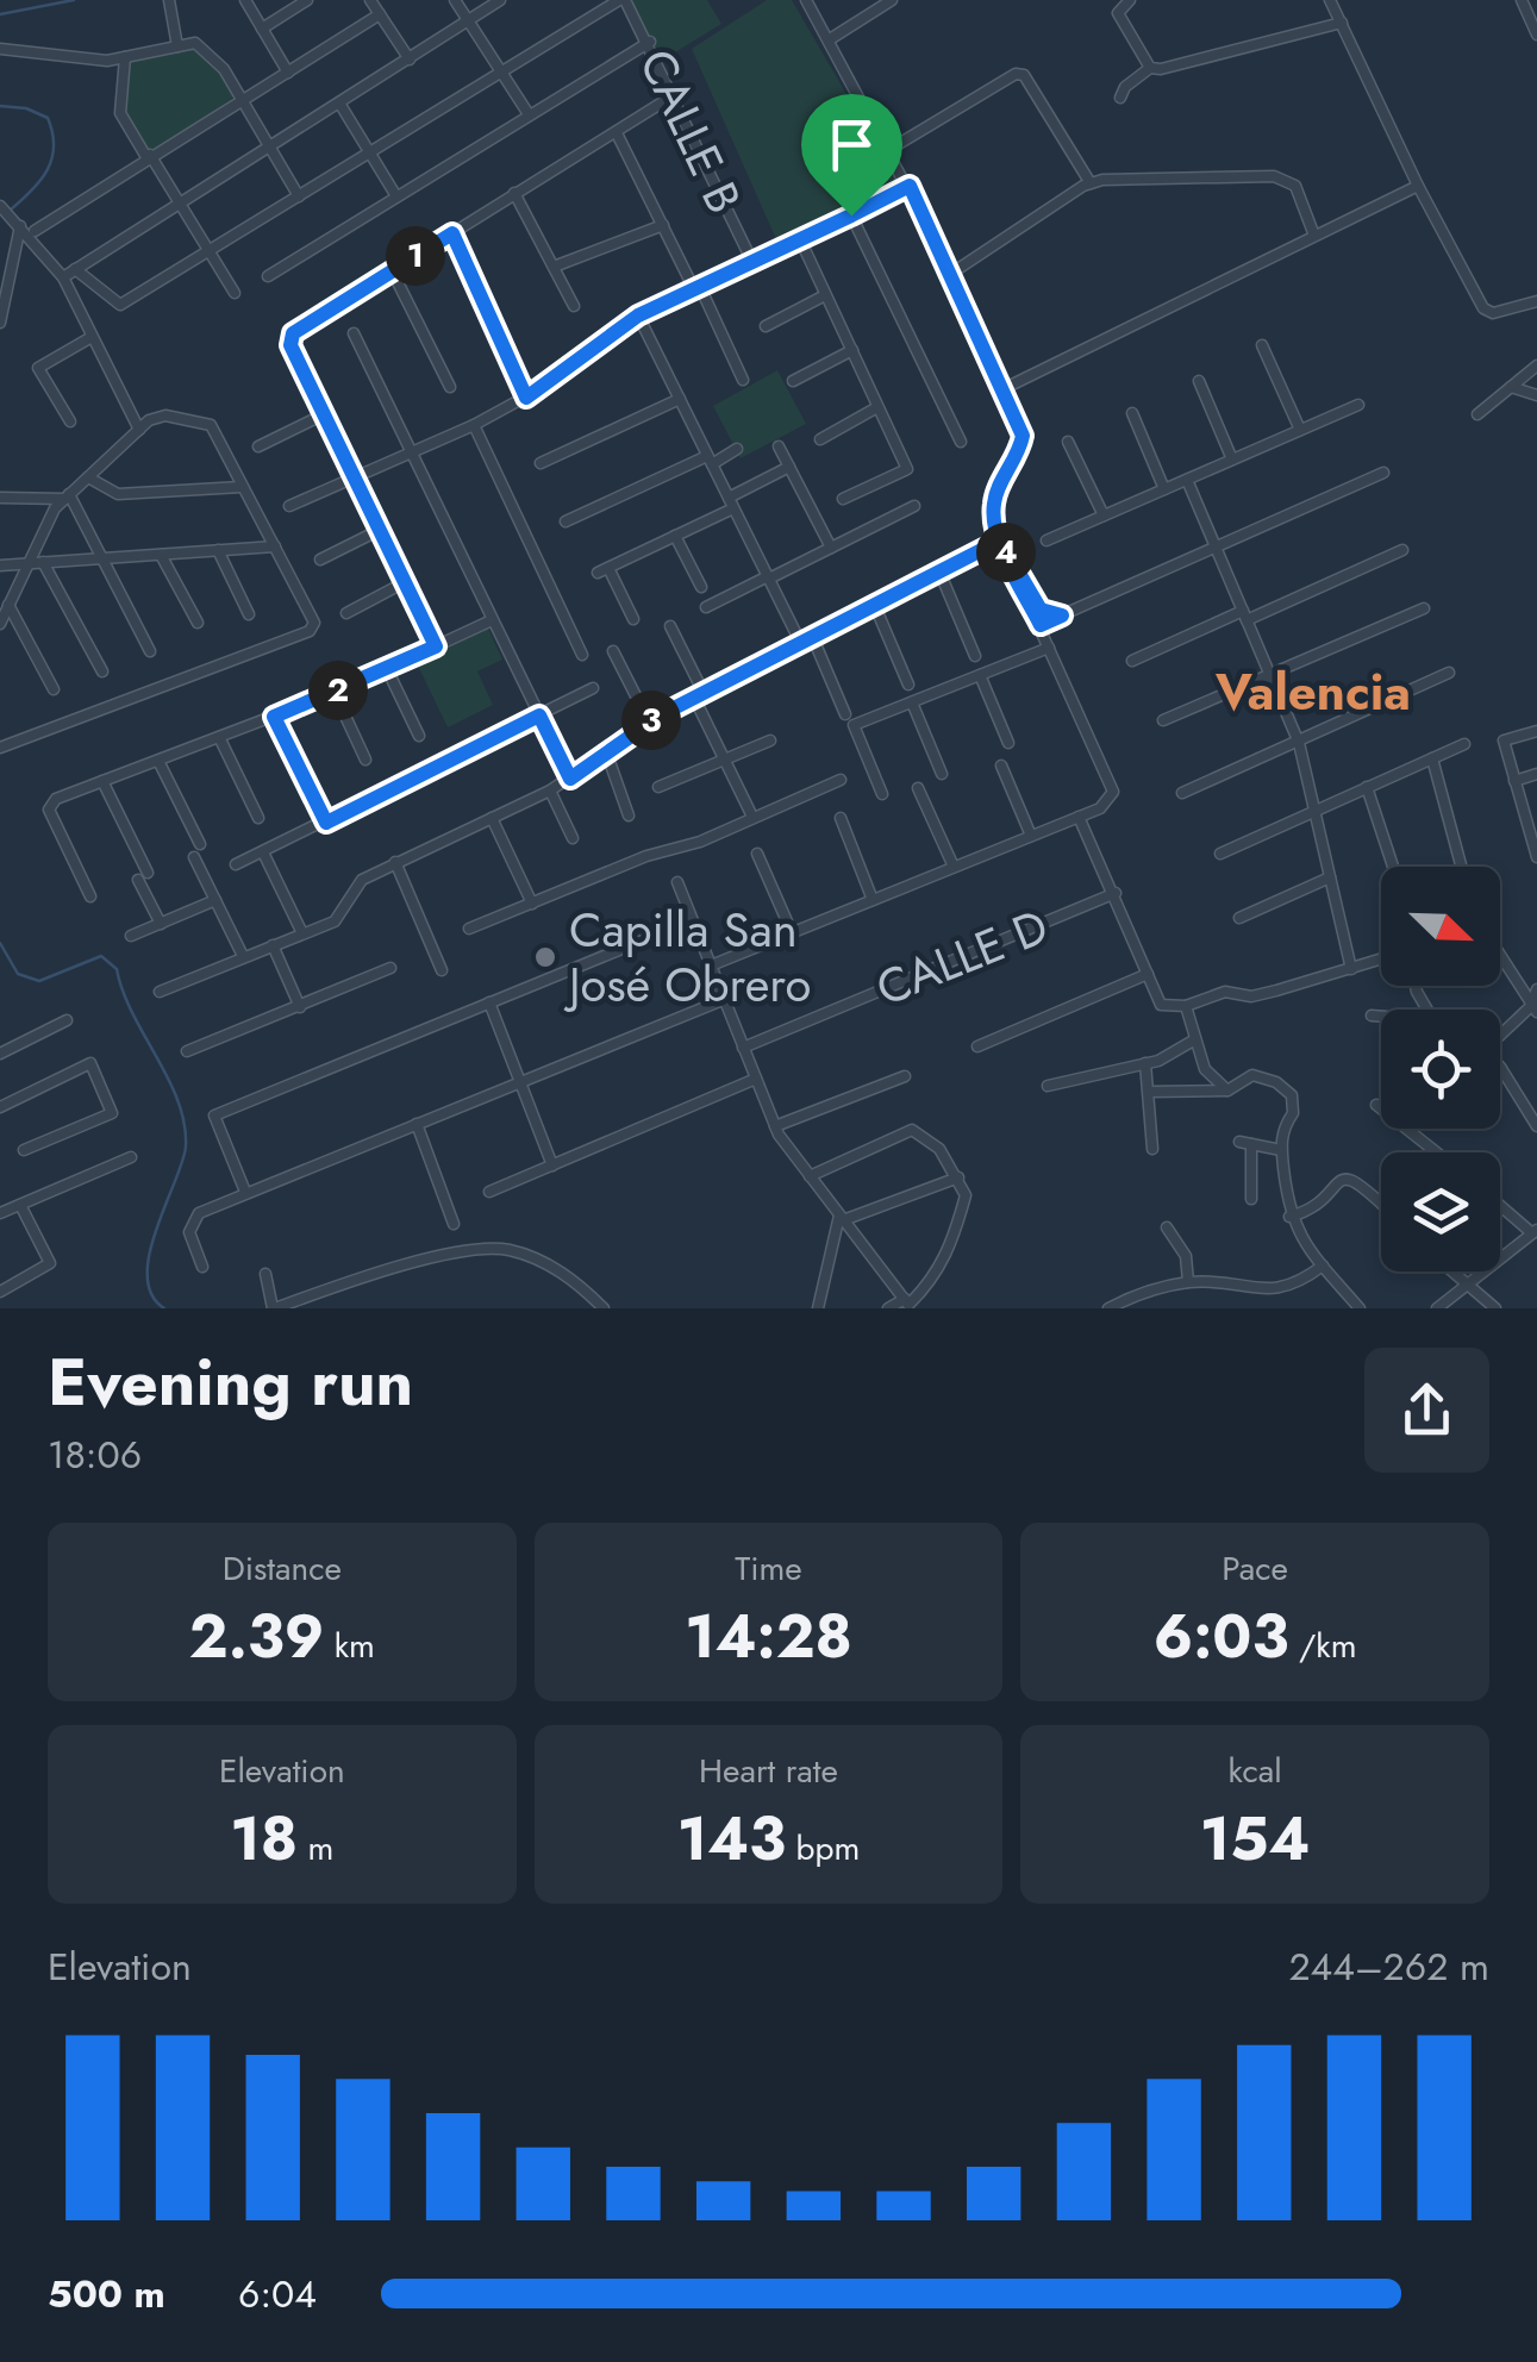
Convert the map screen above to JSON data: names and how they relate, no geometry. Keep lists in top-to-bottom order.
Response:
{
  "streets": {
    "street": ["CALLE B", "CALLE D"]
  },
  "districts": ["Valencia"],
  "places": ["Capilla San José Obrero"],
  "north": "bottom right",
  "page": {
    "pins": [
      "1",
      "4",
      "2",
      "3"
    ],
    "heading": ["Evening run", "18:06"],
    "stats": [
      ["Distance", "2.39 km"],
      ["Time", "14:28"],
      ["Pace", "6:03 /km"],
      ["Elevation", "18 m"],
      ["Heart rate", "143 bpm"],
      ["kcal", "154"]
    ],
    "chart": ["Elevation", "244–262 m"],
    "list": [
      {
        "name": "500 m",
        "note": "6:04"
      }
    ]
  }
}
